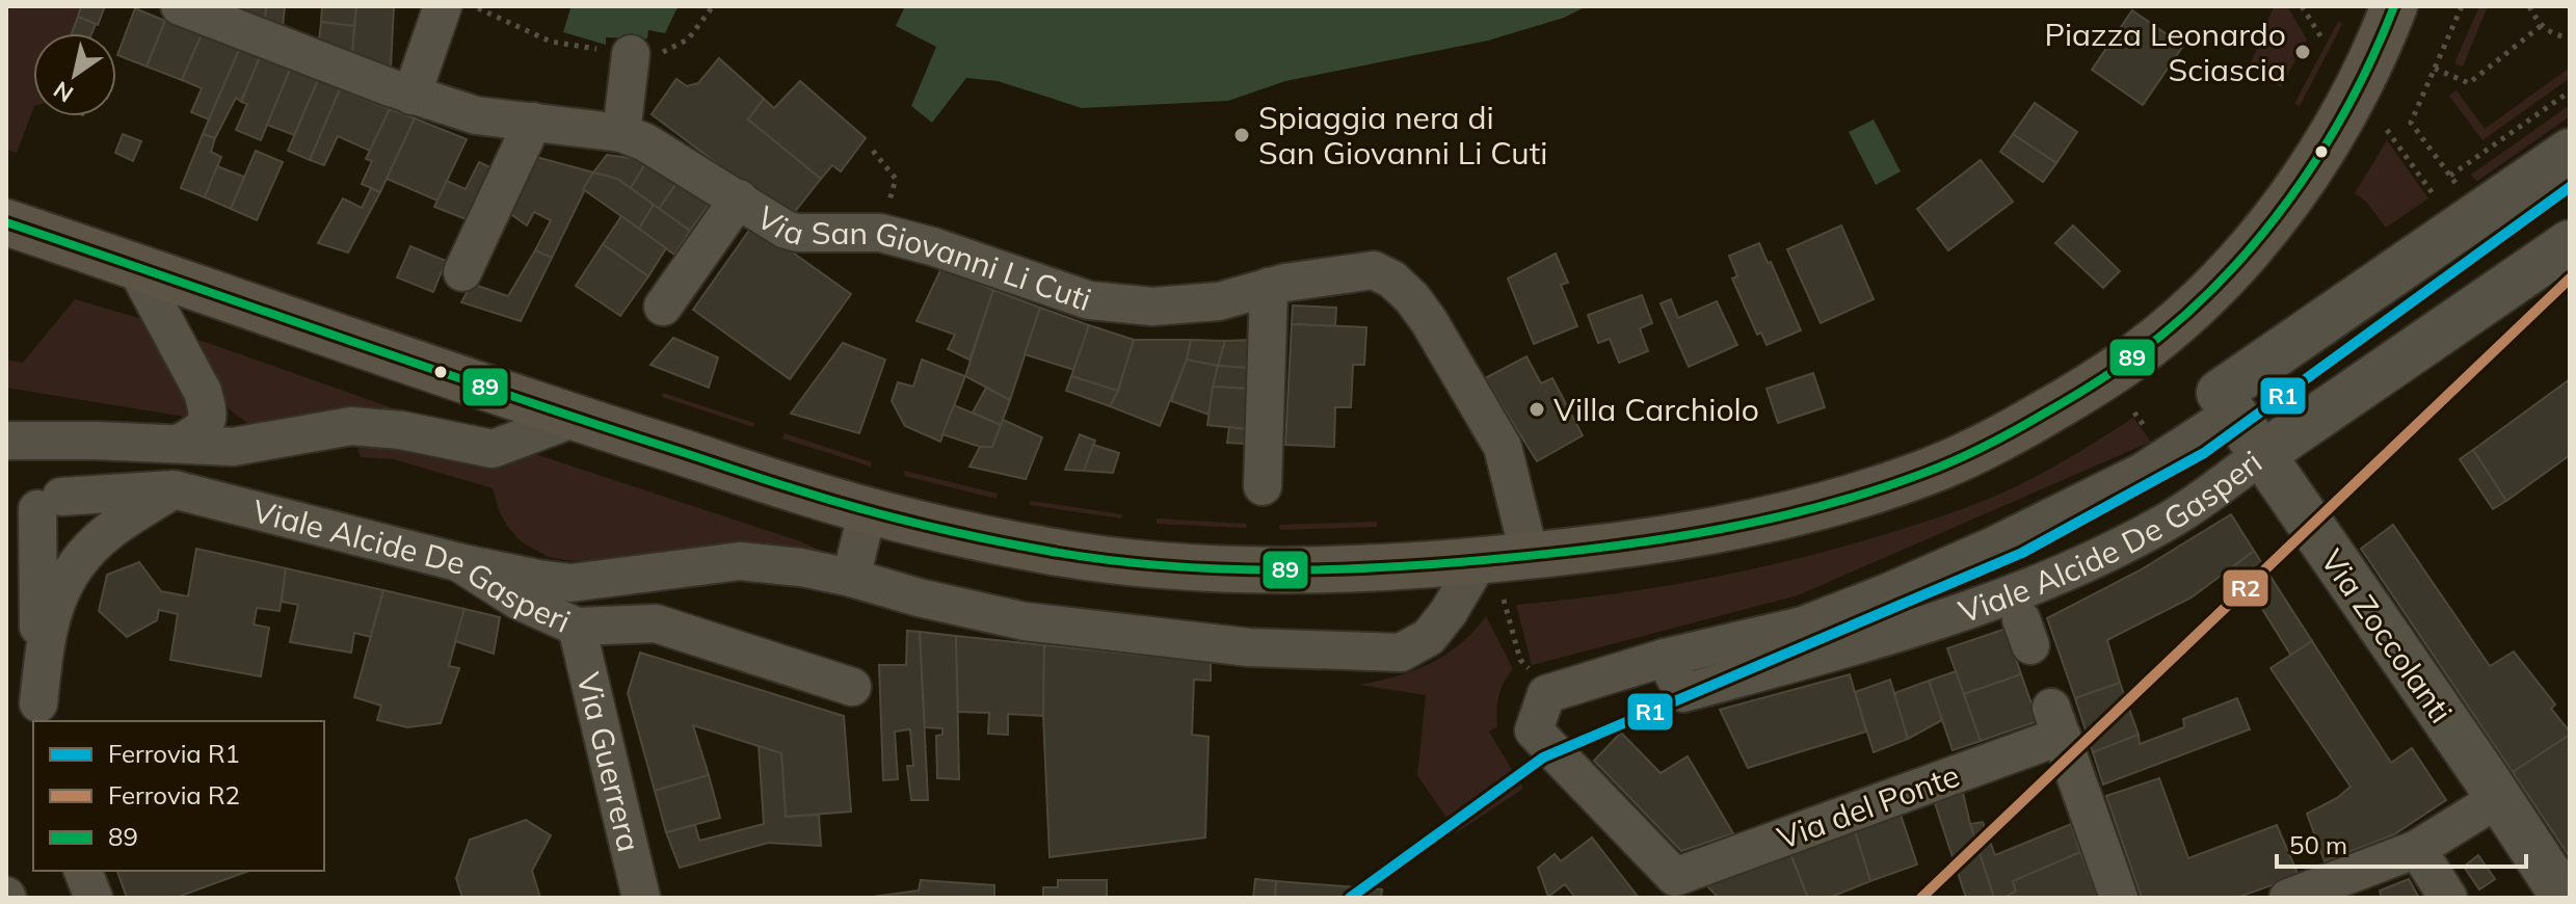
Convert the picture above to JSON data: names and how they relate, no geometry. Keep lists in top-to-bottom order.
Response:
{
  "streets": {
    "main road": ["Viale Alcide De Gasperi", "Via Zoccolanti"],
    "street": ["Via San Giovanni Li Cuti", "Via Guerrera", "Via del Ponte"]
  },
  "crossings": [
    ["Viale Alcide De Gasperi", "Via Zoccolanti"],
    ["Viale Alcide De Gasperi", "Via Guerrera"],
    ["Viale Alcide De Gasperi", "Via del Ponte"]
  ],
  "places": ["Piazza Leonardo Sciascia", "Spiaggia nera di San Giovanni Li Cuti", "Villa Carchiolo"],
  "lines": ["transit line 89", "rail line R1", "rail line R2"],
  "legend": ["Ferrovia R1", "Ferrovia R2", "89"],
  "scale_bar": "50 m",
  "north": "bottom left"
}
